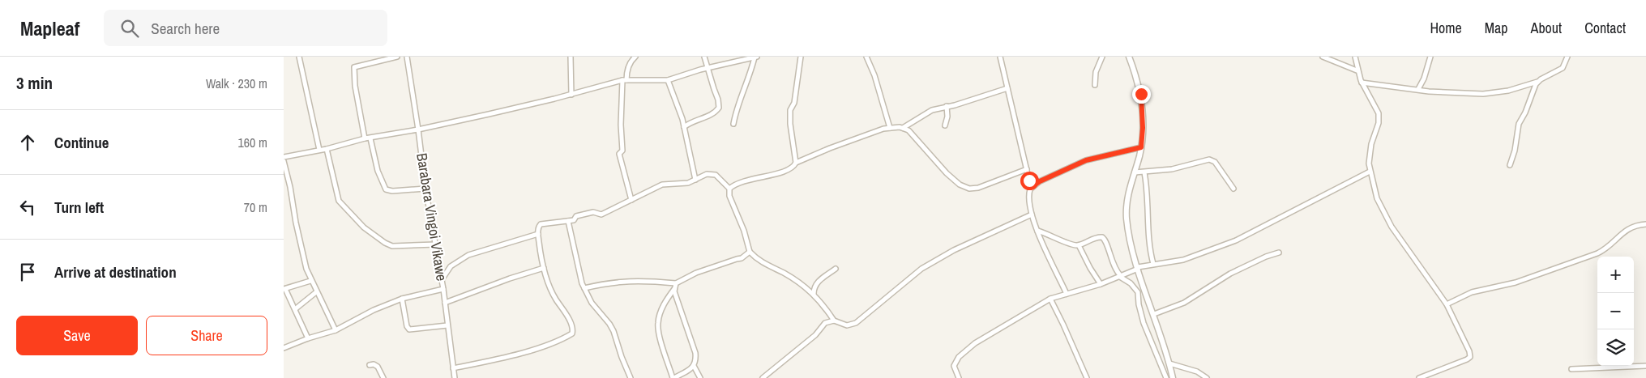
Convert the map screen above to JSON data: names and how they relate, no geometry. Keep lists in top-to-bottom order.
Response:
{
  "streets": {
    "street": ["Barabara Vingoi Vikawe"]
  },
  "page": {
    "header": "Mapleaf",
    "search": "Search here",
    "nav": [
      "Home",
      "Map",
      "About",
      "Contact"
    ],
    "heading": ["3 min", "Walk · 230 m"],
    "list": [
      ["Continue", "160 m"],
      ["Turn left", "70 m"],
      "Arrive at destination"
    ],
    "map_buttons": ["+", "−"],
    "buttons": ["Save", "Share"]
  }
}
